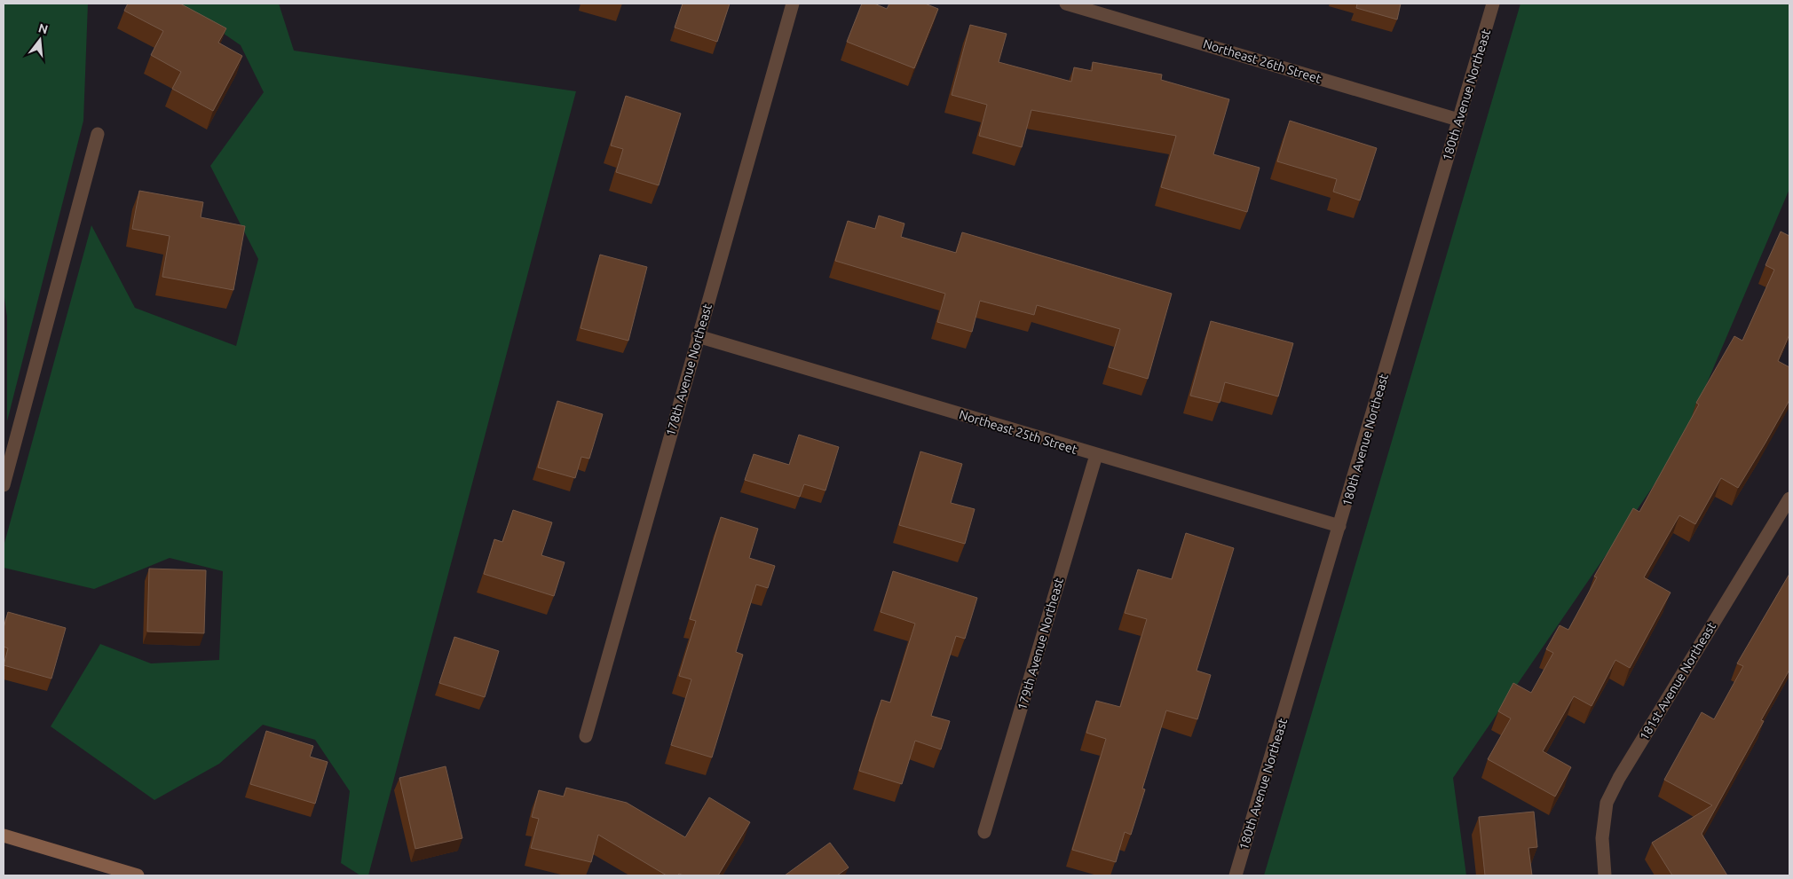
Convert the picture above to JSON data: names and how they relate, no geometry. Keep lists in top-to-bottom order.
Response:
{
  "streets": {
    "street": [
      "Northeast 26th Street",
      "180th Avenue Northeast",
      "178th Avenue Northeast",
      "Northeast 25th Street",
      "179th Avenue Northeast",
      "181st Avenue Northeast"
    ]
  },
  "crossings": [
    ["Northeast 26th Street", "180th Avenue Northeast"],
    ["180th Avenue Northeast", "Northeast 25th Street"],
    ["178th Avenue Northeast", "Northeast 25th Street"],
    ["Northeast 25th Street", "179th Avenue Northeast"]
  ],
  "north": "top"
}
